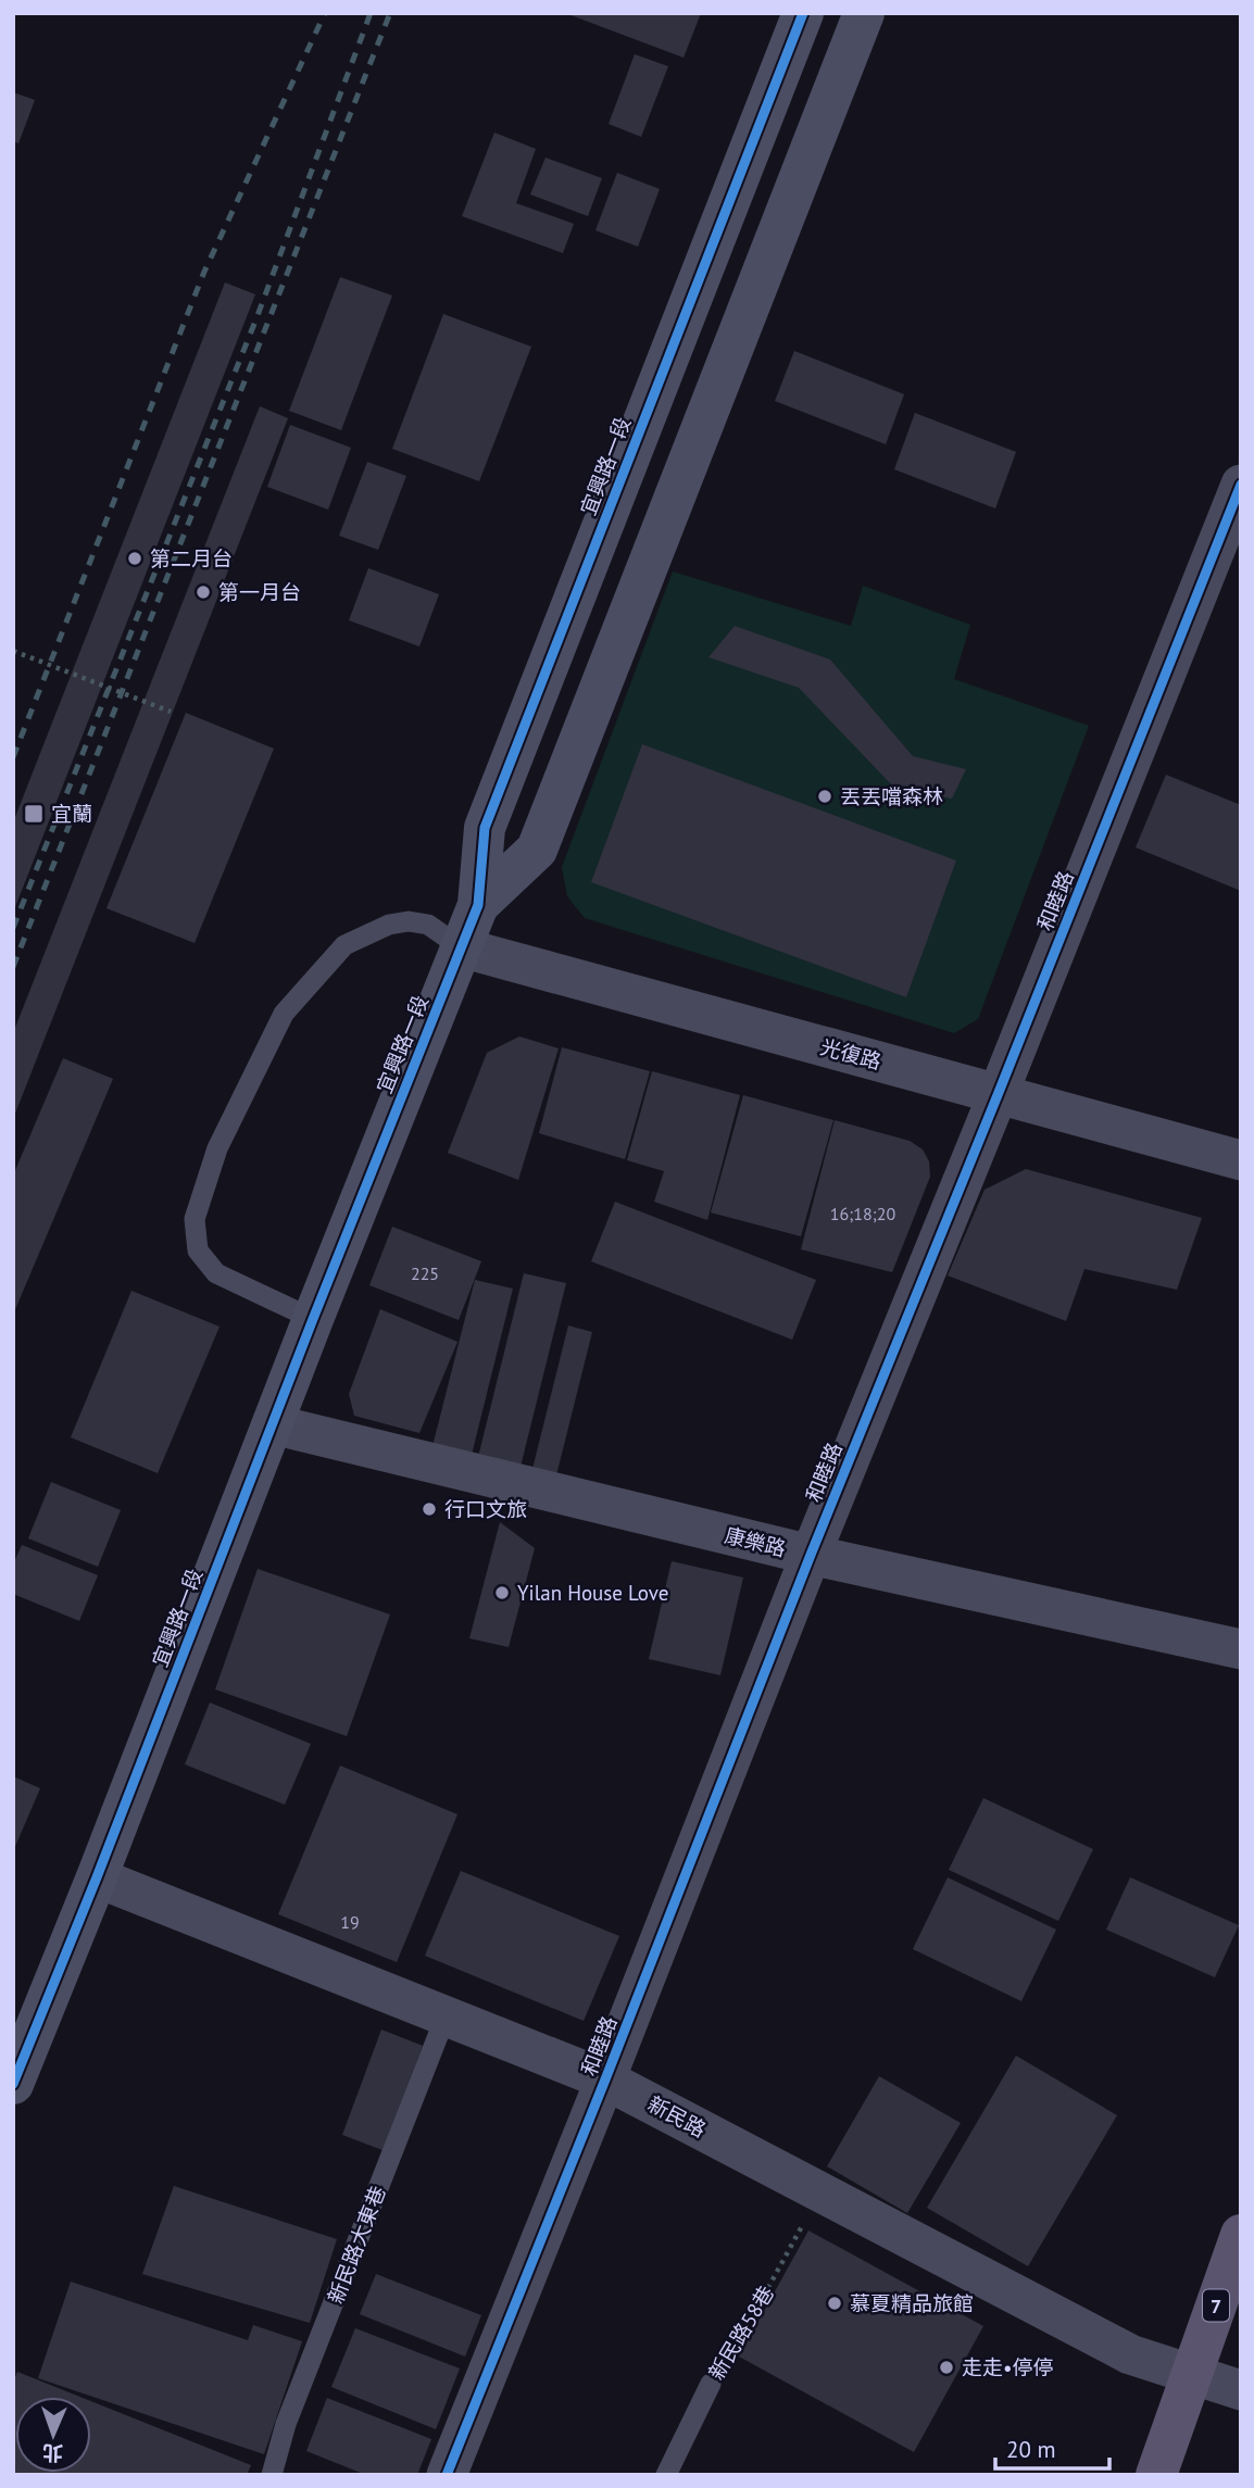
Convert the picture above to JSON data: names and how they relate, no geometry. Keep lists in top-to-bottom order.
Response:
{
  "streets": {
    "main road": ["7"],
    "street": [
      "宜興路一段",
      "和睦路",
      "光復路",
      "康樂路",
      "新民路"
    ],
    "lane": ["新民路大東巷", "新民路58巷"]
  },
  "crossings": [
    ["宜興路一段", "光復路"],
    ["宜興路一段", "康樂路"],
    ["宜興路一段", "新民路"],
    ["和睦路", "光復路"],
    ["和睦路", "康樂路"],
    ["和睦路", "新民路"],
    ["新民路", "新民路大東巷"],
    ["新民路", "7"],
    ["新民路", "新民路58巷"]
  ],
  "places": {
    "other": [
      "第二月台",
      "第一月台",
      "丟丟噹森林",
      "行口文旅",
      "Yilan House Love",
      "慕夏精品旅館",
      "走走•停停"
    ],
    "transit": ["宜蘭"]
  },
  "house_numbers": ["16;18;20", "225", "19"],
  "scale_bar": "20 m",
  "north": "bottom"
}
